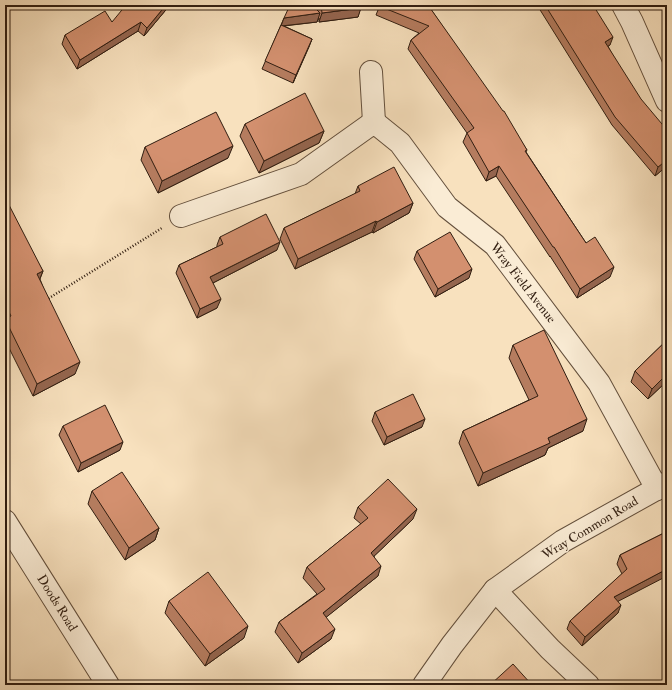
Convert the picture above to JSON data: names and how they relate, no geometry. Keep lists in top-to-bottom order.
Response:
{
  "streets": {
    "street": ["Wray Field Avenue", "Wray Common Road", "Doods Road"]
  },
  "crossings": [
    ["Wray Field Avenue", "Wray Common Road"]
  ]
}
